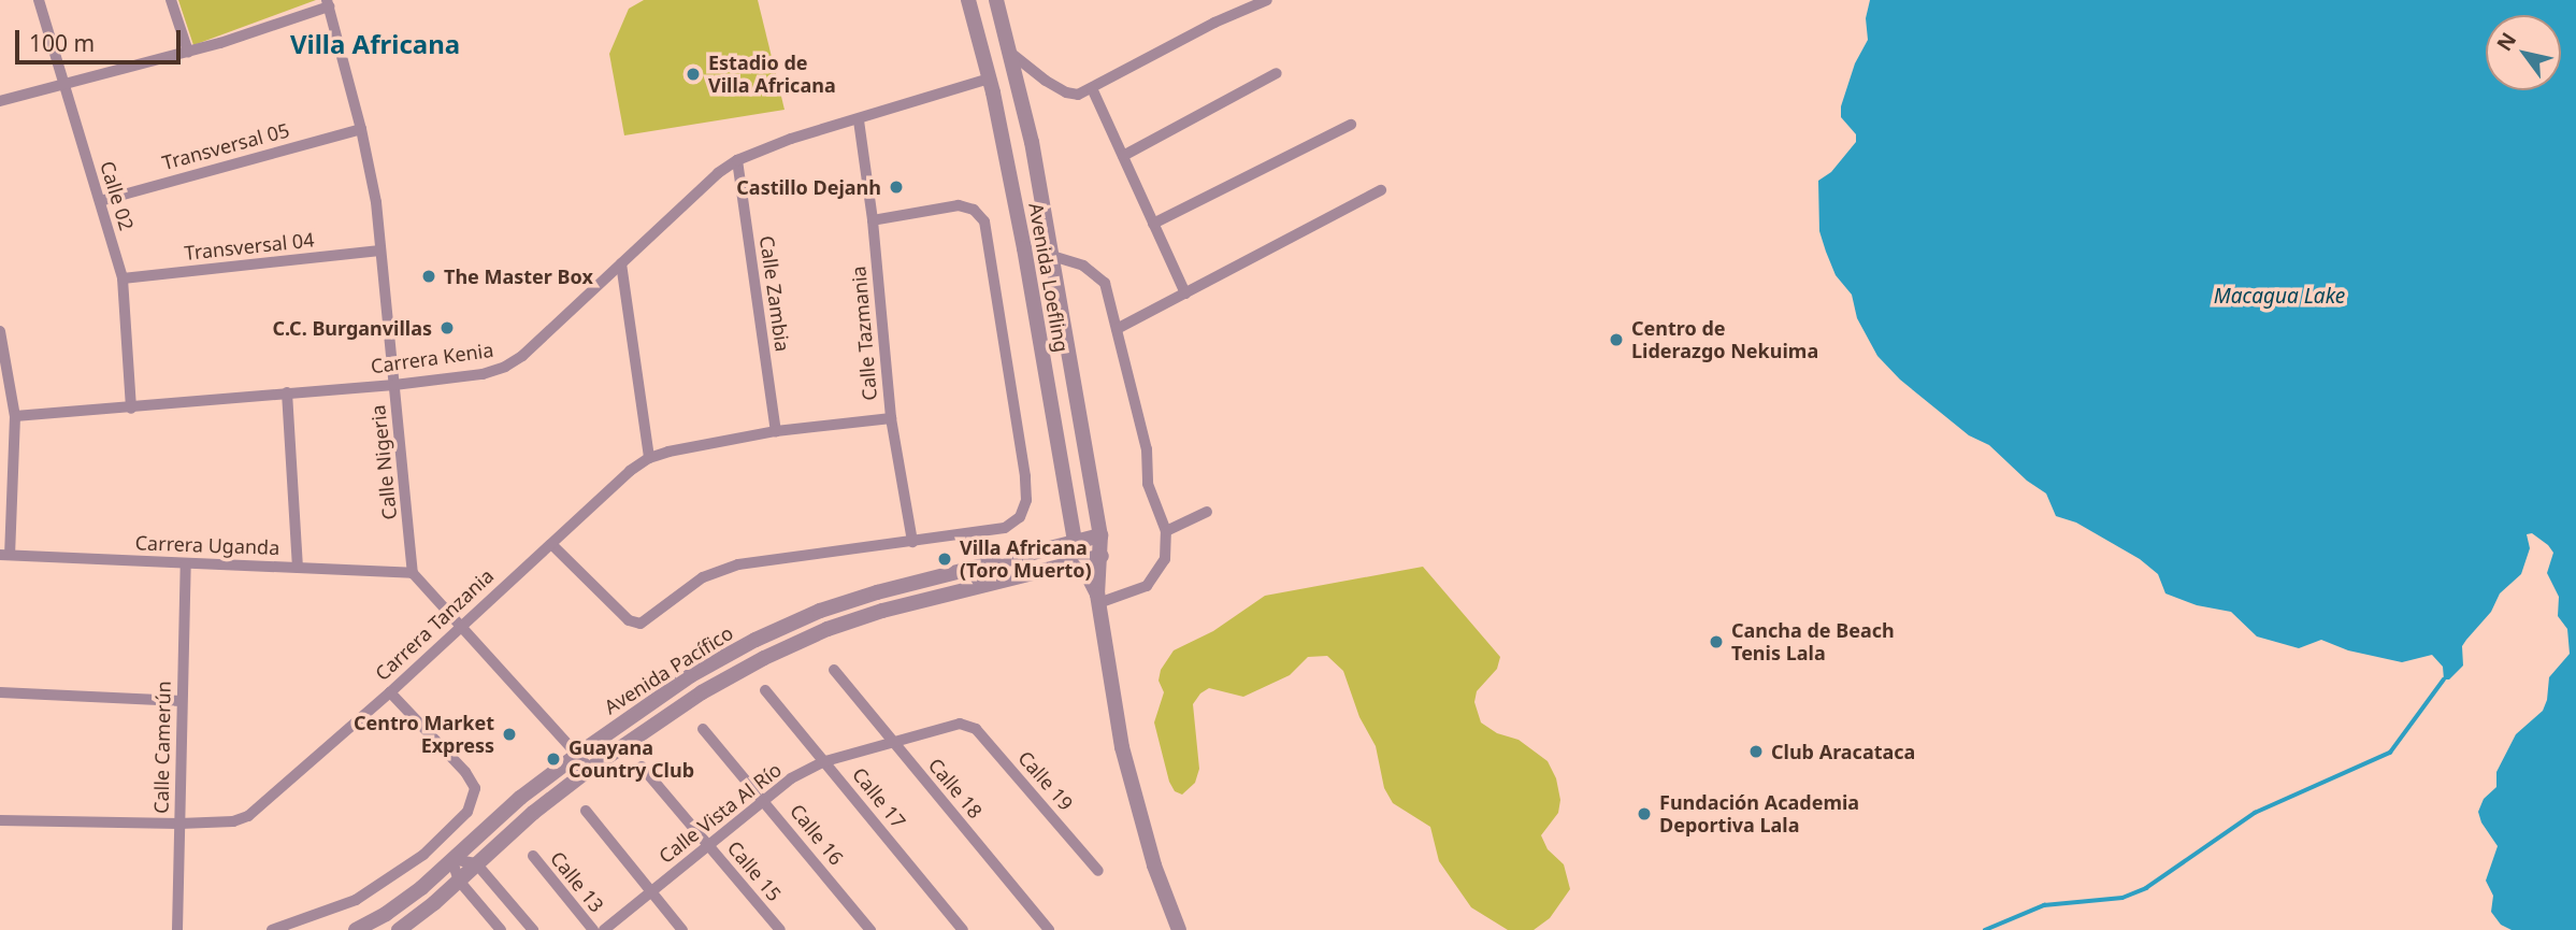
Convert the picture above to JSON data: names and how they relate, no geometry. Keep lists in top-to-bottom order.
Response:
{
  "streets": {
    "street": [
      "Transversal 05",
      "Calle 02",
      "Transversal 04",
      "Avenida Loefling",
      "Calle Zambia",
      "Calle Tazmania",
      "Carrera Kenia",
      "Calle Nigeria",
      "Carrera Uganda",
      "Carrera Tanzania",
      "Avenida Pacífico",
      "Calle Camerún",
      "Calle 19",
      "Calle 18",
      "Calle 17",
      "Calle Vista Al Río",
      "Calle 16",
      "Calle 15",
      "Calle 13"
    ]
  },
  "crossings": [
    ["Transversal 05", "Calle 02"],
    ["Transversal 05", "Calle Nigeria"],
    ["Calle 02", "Transversal 04"],
    ["Calle 02", "Carrera Kenia"],
    ["Transversal 04", "Calle Nigeria"],
    ["Avenida Loefling", "Carrera Kenia"],
    ["Avenida Loefling", "Avenida Pacífico"],
    ["Calle Zambia", "Carrera Kenia"],
    ["Calle Zambia", "Carrera Tanzania"],
    ["Calle Tazmania", "Carrera Kenia"],
    ["Calle Tazmania", "Carrera Tanzania"],
    ["Carrera Kenia", "Calle Nigeria"],
    ["Calle Nigeria", "Carrera Uganda"],
    ["Carrera Uganda", "Calle Camerún"],
    ["Carrera Tanzania", "Calle Camerún"],
    ["Calle 19", "Calle Vista Al Río"],
    ["Calle 18", "Calle Vista Al Río"],
    ["Calle 17", "Calle Vista Al Río"],
    ["Calle Vista Al Río", "Calle 16"],
    ["Calle Vista Al Río", "Calle 15"]
  ],
  "districts": ["Villa Africana"],
  "water": ["Macagua Lake"],
  "places": [
    "Estadio de Villa Africana",
    "Castillo Dejanh",
    "The Master Box",
    "C.C. Burganvillas",
    "Centro de Liderazgo Nekuima",
    "Villa Africana (Toro Muerto)",
    "Cancha de Beach Tenis Lala",
    "Centro Market Express",
    "Club Aracataca",
    "Guayana Country Club",
    "Fundación Academia Deportiva Lala"
  ],
  "scale_bar": "100 m",
  "north": "top left"
}
